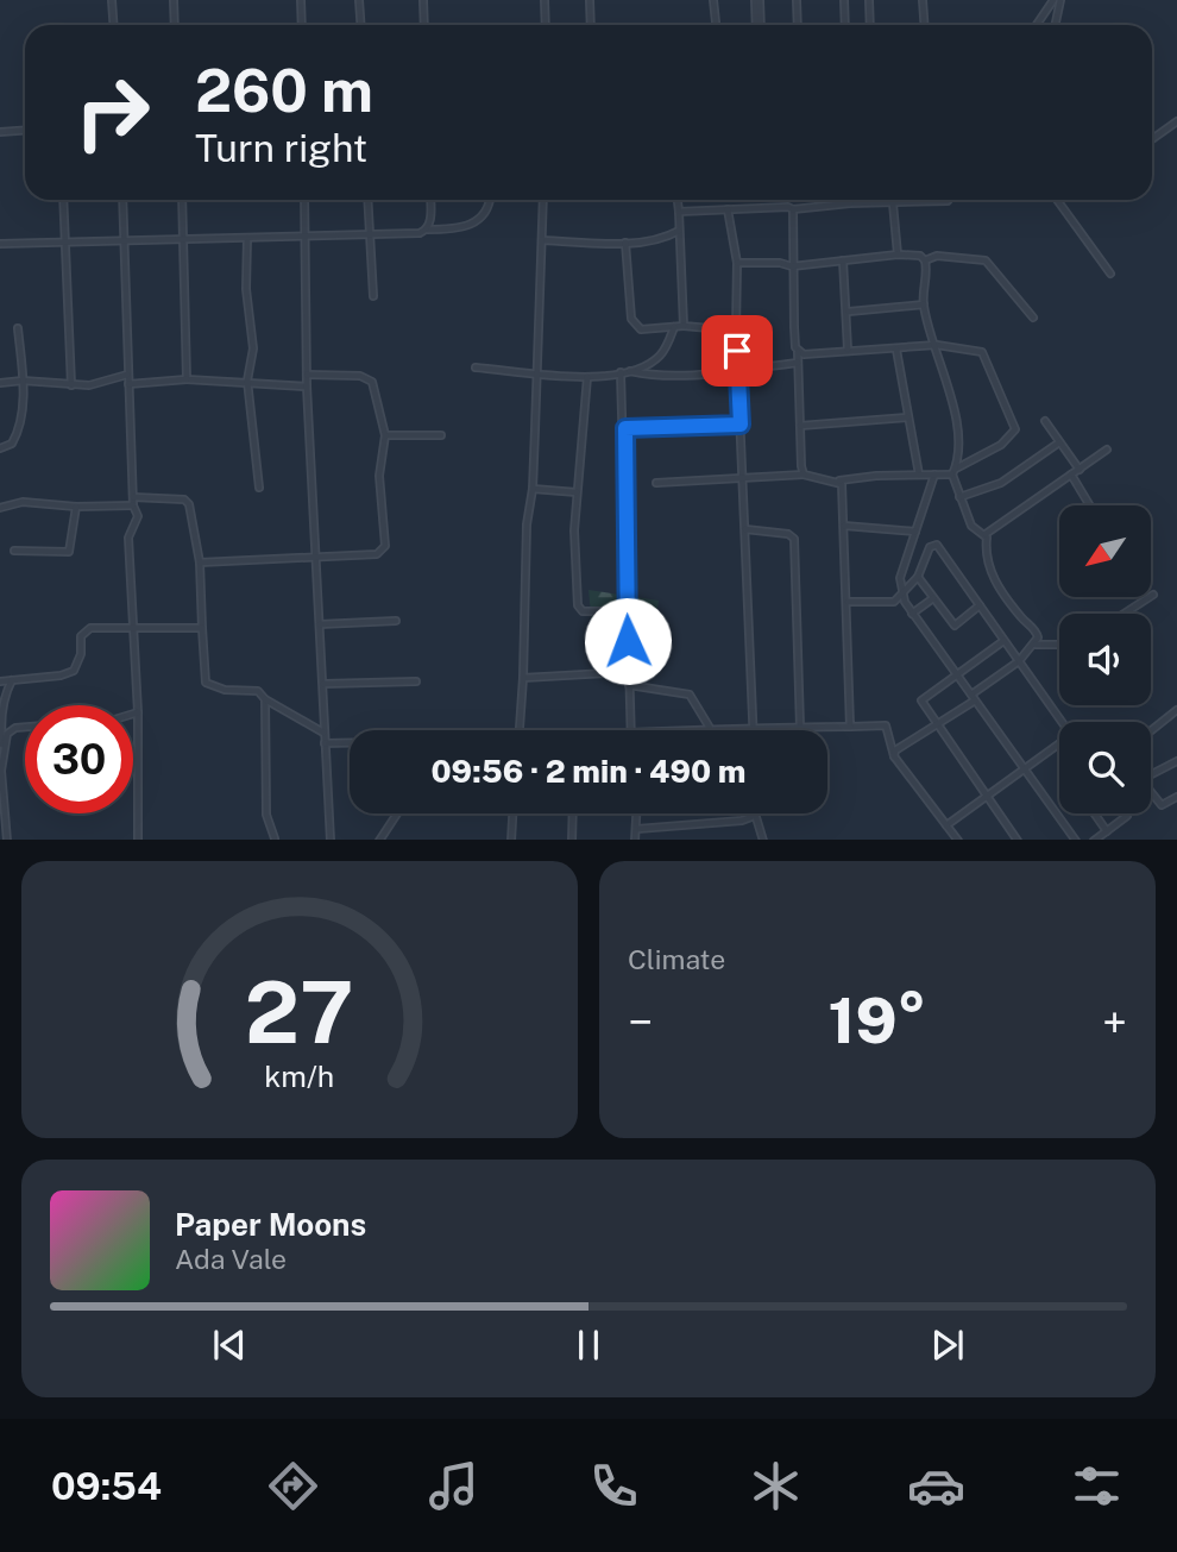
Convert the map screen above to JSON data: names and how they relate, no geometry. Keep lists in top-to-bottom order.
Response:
{
  "north": "bottom left",
  "page": {
    "turn": ["260 m", "Turn right"],
    "limit": "30",
    "trip": "09:56 · 2 min · 490 m",
    "tile": "Climate",
    "heat": ["−", "19°", "+"],
    "song": ["Paper Moons", "Ada Vale"],
    "tabs": "09:54",
    "gauge": ["27", "km/h"]
  }
}
